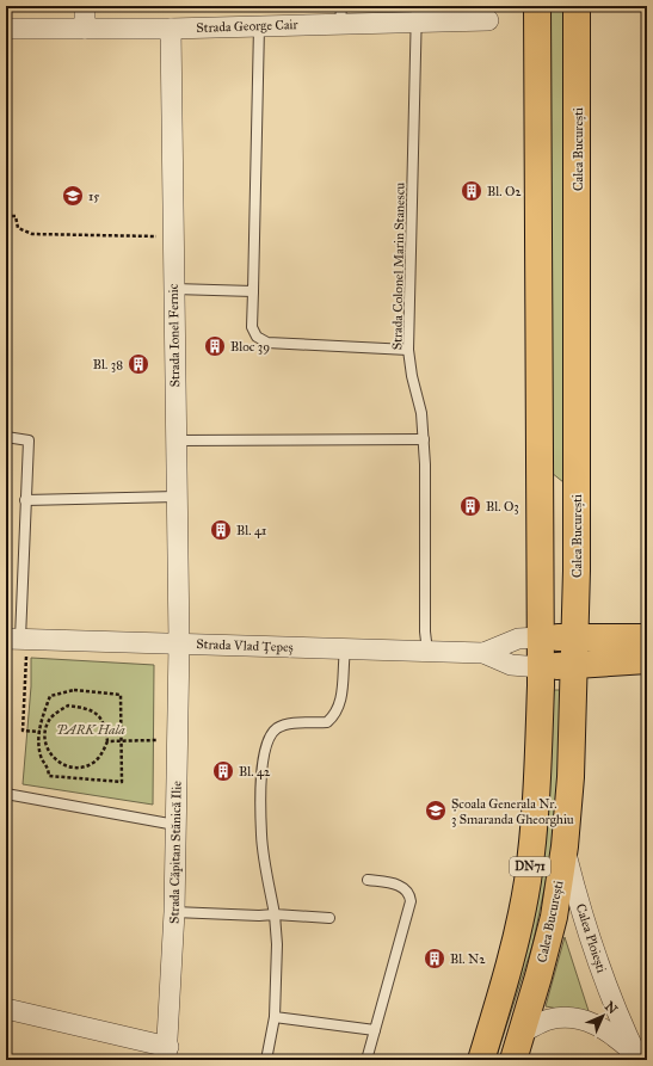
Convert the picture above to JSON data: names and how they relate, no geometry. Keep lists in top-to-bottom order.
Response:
{
  "streets": {
    "main road": ["Calea București", "DN71"],
    "street": [
      "Strada George Cair",
      "Strada Ionel Fernic",
      "Strada Vlad Țepeș",
      "Strada Căpitan Stănică Ilie",
      "Calea Ploiești"
    ],
    "lane": ["Strada Colonel Marin Stanescu"]
  },
  "crossings": [
    ["Strada George Cair", "Strada Colonel Marin Stanescu"],
    ["Strada George Cair", "Strada Ionel Fernic"],
    ["Calea București", "Calea Ploiești"],
    ["Strada Colonel Marin Stanescu", "Strada Vlad Țepeș"],
    ["Strada Ionel Fernic", "Strada Vlad Țepeș"],
    ["Strada Ionel Fernic", "Strada Căpitan Stănică Ilie"],
    ["Strada Vlad Țepeș", "Strada Căpitan Stănică Ilie"],
    ["Strada Vlad Țepeș", "DN71"]
  ],
  "parks": ["PARK Hala"],
  "places": {
    "building": [
      "Bl. O2",
      "Bloc 39",
      "Bl. 38",
      "Bl. O3",
      "Bl. 41",
      "Bl. 42",
      "Bl. N2"
    ],
    "school or university": ["15", "Școala Generala Nr. 3 Smaranda Gheorghiu"]
  },
  "north": "top right"
}
